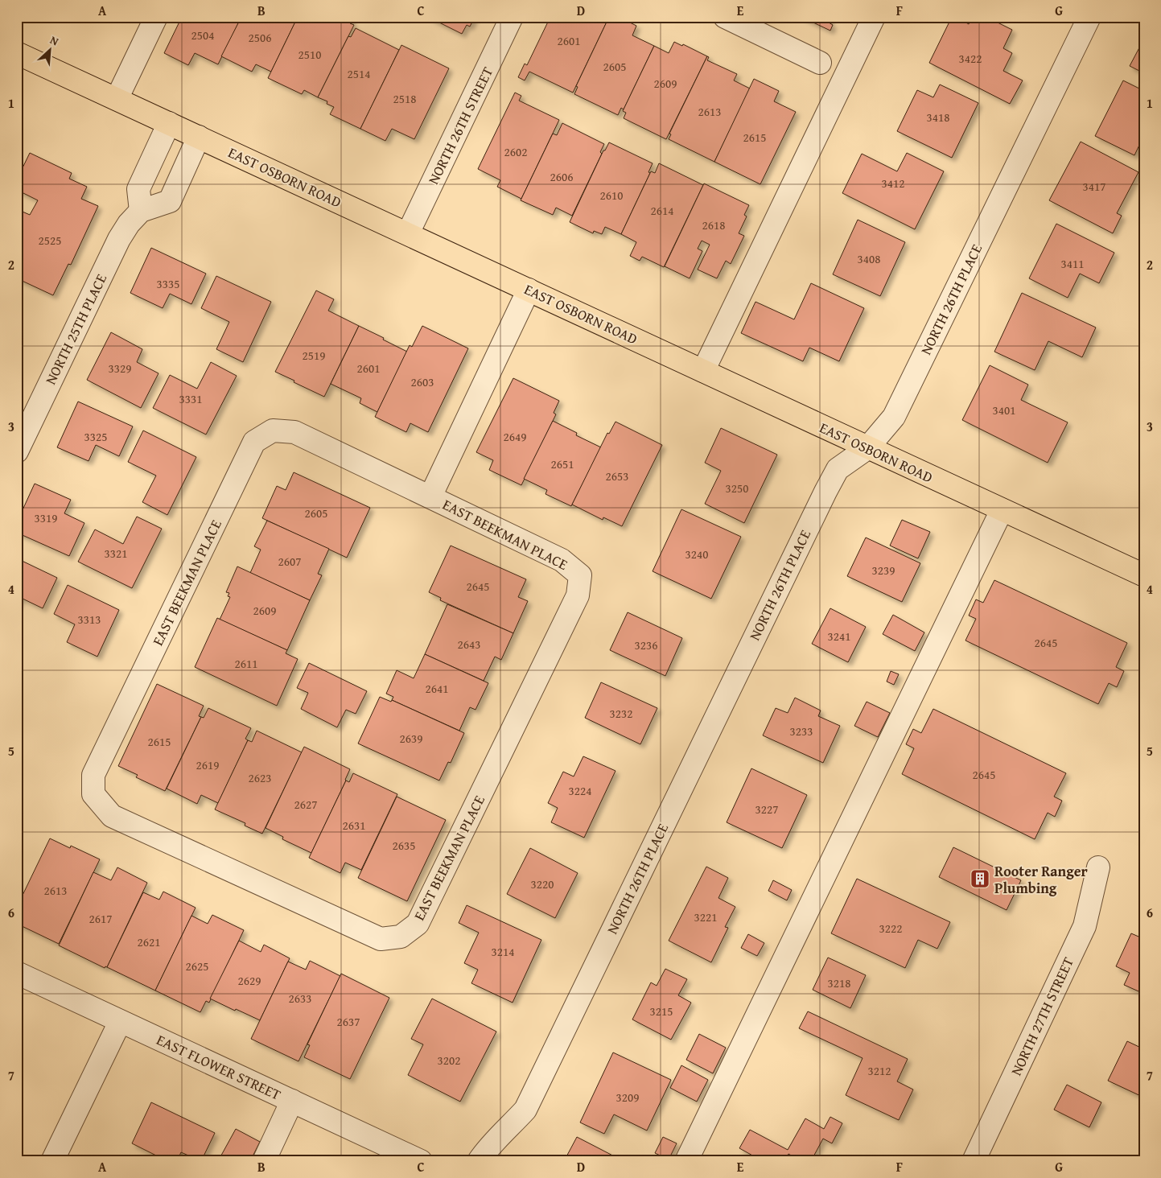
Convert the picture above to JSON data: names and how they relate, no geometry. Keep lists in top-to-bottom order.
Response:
{
  "streets": {
    "main road": ["EAST OSBORN ROAD"],
    "street": [
      "NORTH 26TH STREET",
      "NORTH 26TH PLACE",
      "NORTH 25TH PLACE",
      "EAST BEEKMAN PLACE",
      "NORTH 27TH STREET",
      "EAST FLOWER STREET"
    ]
  },
  "crossings": [
    ["NORTH 26TH STREET", "EAST OSBORN ROAD"],
    ["EAST OSBORN ROAD", "NORTH 26TH PLACE"]
  ],
  "places": {
    "building": ["Rooter Ranger Plumbing"]
  },
  "house_numbers": [
    "2504",
    "2506",
    "2601",
    "2510",
    "3422",
    "2605",
    "2514",
    "2609",
    "2518",
    "2613",
    "3418",
    "2615",
    "2602",
    "2606",
    "3412",
    "3417",
    "2610",
    "2614",
    "2618",
    "2525",
    "3408",
    "3411",
    "3335",
    "2519",
    "3329",
    "2601",
    "2603",
    "3331",
    "3401",
    "3325",
    "2649",
    "2651",
    "2653",
    "3250",
    "2605",
    "3319",
    "3321",
    "3240",
    "2607",
    "3239",
    "2645",
    "2609",
    "3313",
    "3241",
    "2645",
    "2643",
    "3236",
    "2611",
    "2641",
    "3232",
    "3233",
    "2639",
    "2615",
    "2619",
    "2645",
    "2623",
    "3224",
    "2627",
    "3227",
    "2631",
    "2635",
    "3220",
    "2613",
    "3221",
    "2617",
    "3222",
    "2621",
    "3214",
    "2625",
    "2629",
    "3218",
    "2633",
    "3215",
    "2637",
    "3202",
    "3212",
    "3209"
  ],
  "north": "top right",
  "grid": {
    "columns": [
      "A",
      "B",
      "C",
      "D",
      "E",
      "F",
      "G"
    ],
    "rows": [
      "1",
      "2",
      "3",
      "4",
      "5",
      "6",
      "7"
    ]
  }
}
